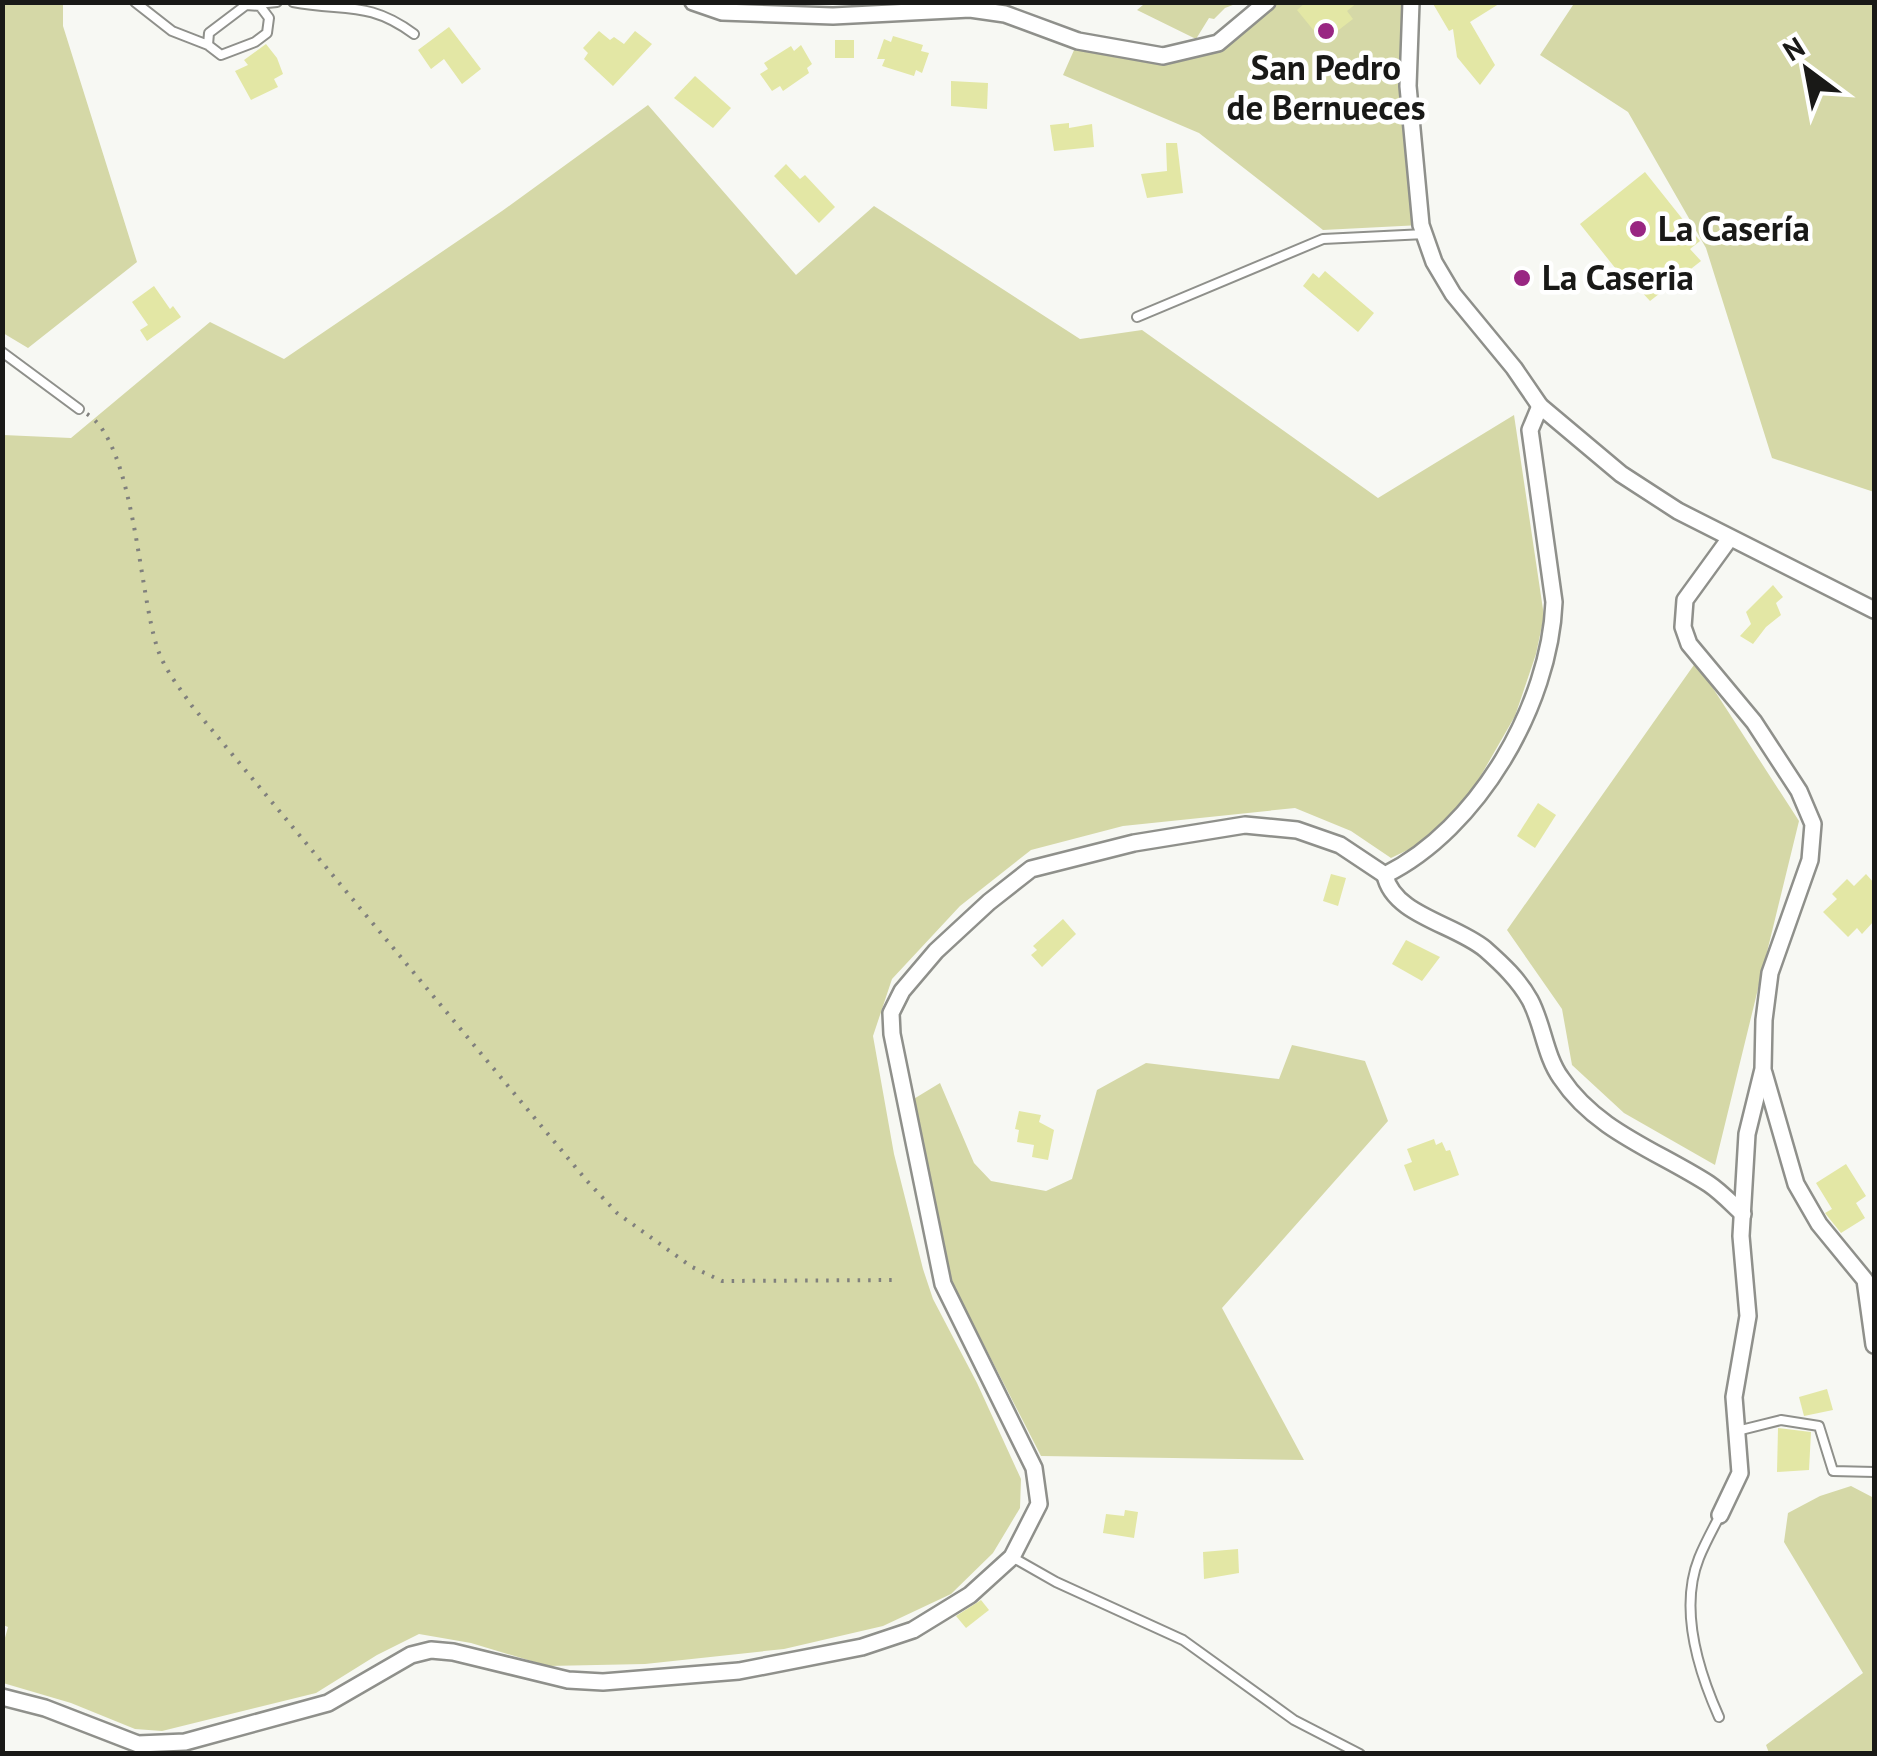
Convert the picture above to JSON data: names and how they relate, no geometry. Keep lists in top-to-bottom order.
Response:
{
  "places": ["San Pedro de Bernueces", "La Casería", "La Caseria"],
  "north": "top left"
}
